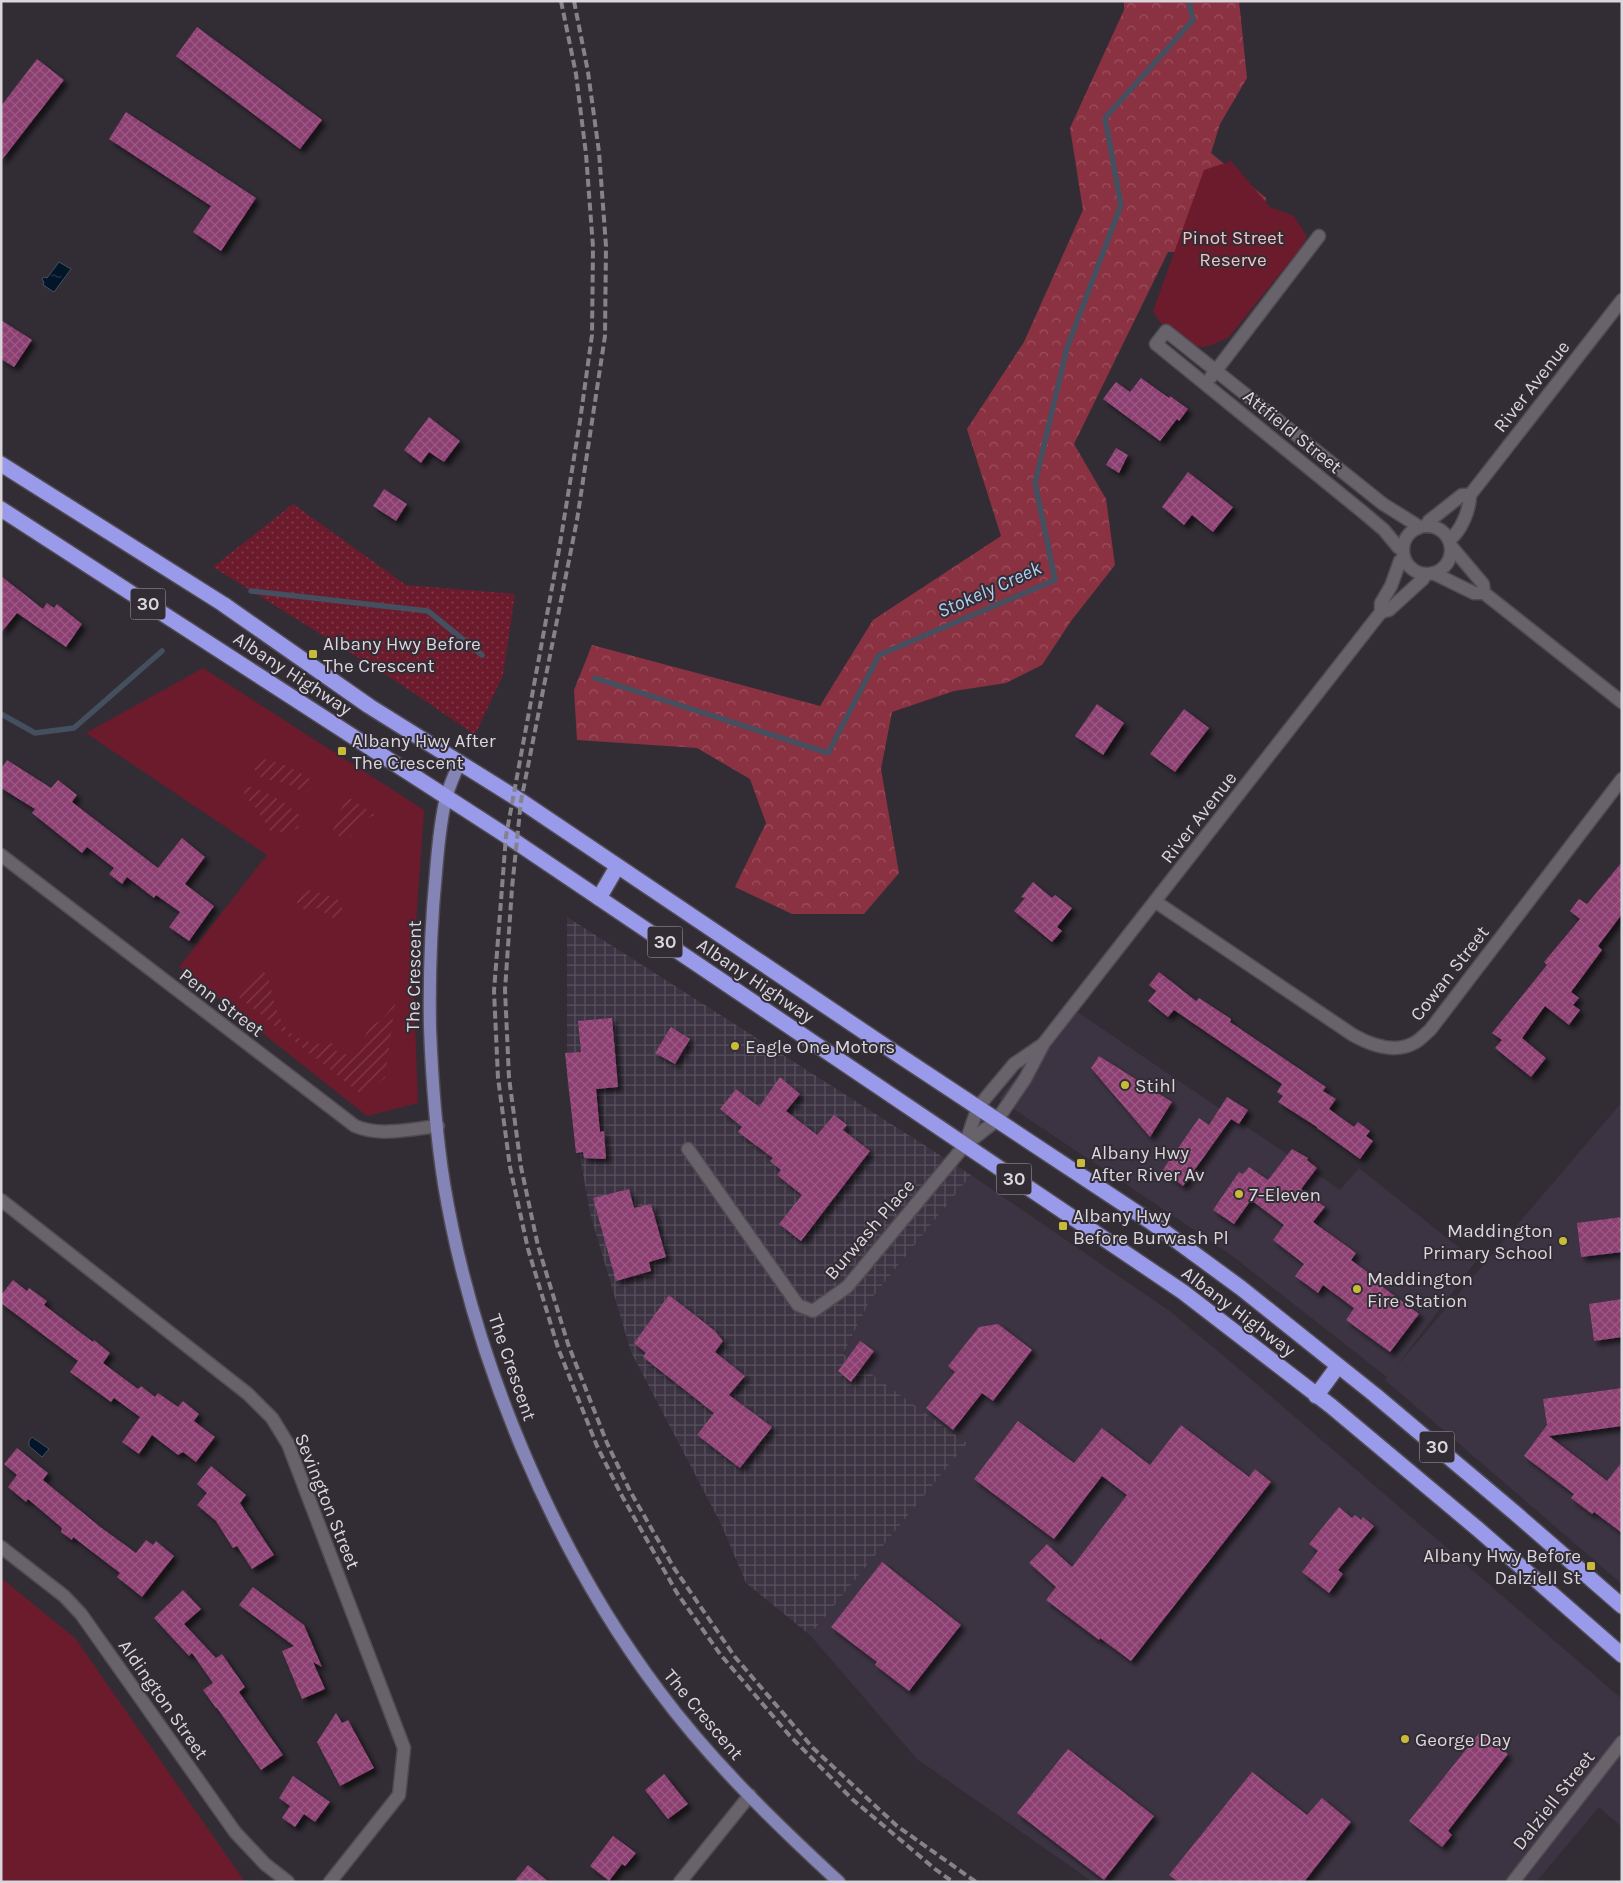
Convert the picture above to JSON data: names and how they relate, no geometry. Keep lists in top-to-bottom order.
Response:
{
  "streets": {
    "highway": ["30", "Albany Highway"],
    "main road": ["The Crescent"],
    "street": [
      "River Avenue",
      "Attfield Street",
      "Cowan Street",
      "Penn Street",
      "Burwash Place",
      "Sevington Street",
      "Aldington Street",
      "Dalziell Street"
    ]
  },
  "crossings": [
    ["River Avenue", "Attfield Street"],
    ["River Avenue", "Albany Highway"],
    ["River Avenue", "Cowan Street"],
    ["River Avenue", "Burwash Place"],
    ["Albany Highway", "The Crescent"],
    ["Albany Highway", "Burwash Place"],
    ["The Crescent", "Penn Street"]
  ],
  "water": ["Stokely Creek"],
  "parks": ["Pinot Street Reserve"],
  "places": {
    "transit": [
      "Albany Hwy Before The Crescent",
      "Albany Hwy After The Crescent",
      "Albany Hwy After River Av",
      "Albany Hwy Before Burwash Pl",
      "Albany Hwy Before Dalziell St"
    ],
    "other": [
      "Eagle One Motors",
      "Stihl",
      "7-Eleven",
      "Maddington Primary School",
      "Maddington Fire Station",
      "George Day"
    ]
  }
}
